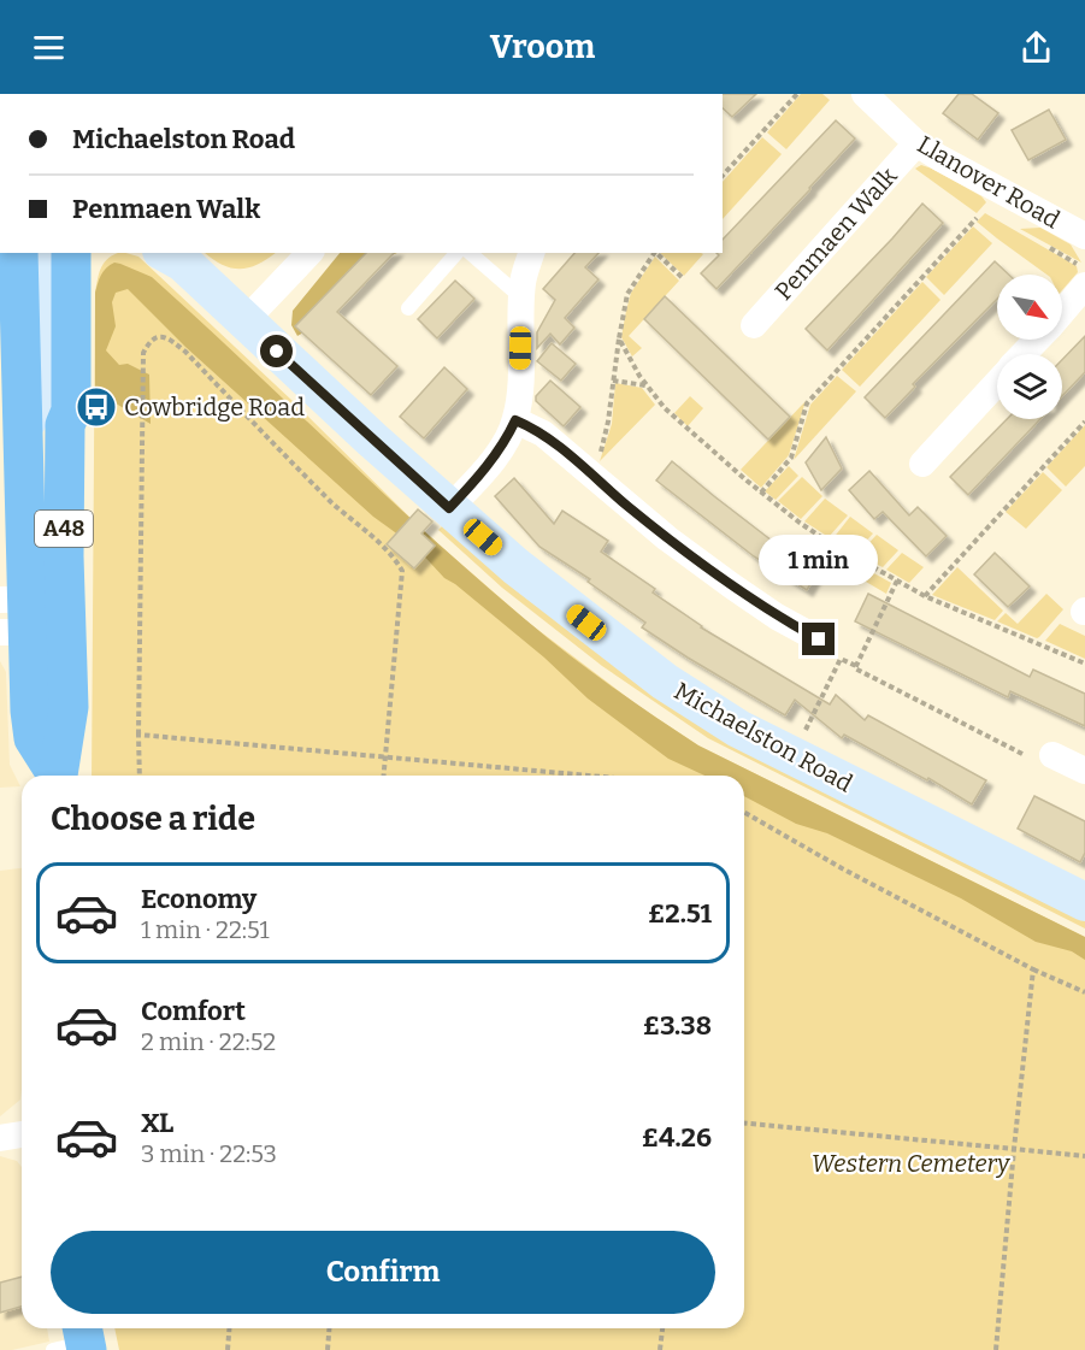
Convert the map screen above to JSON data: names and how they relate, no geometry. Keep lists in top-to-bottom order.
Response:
{
  "streets": {
    "highway": ["A48"],
    "street": ["Llanover Road", "Penmaen Walk", "Michaelston Road"]
  },
  "crossings": [
    ["Llanover Road", "Penmaen Walk"]
  ],
  "parks": ["Western Cemetery"],
  "places": {
    "bus stop": ["Cowbridge Road"]
  },
  "north": "bottom right",
  "page": {
    "header": "Vroom",
    "banner": ["Michaelston Road", "Penmaen Walk"],
    "bubble": "1 min",
    "heading": "Choose a ride",
    "list": [
      {
        "name": "Economy",
        "note": "1 min · 22:51",
        "value": "£2.51"
      },
      {
        "name": "Comfort",
        "note": "2 min · 22:52",
        "value": "£3.38"
      },
      {
        "name": "XL",
        "note": "3 min · 22:53",
        "value": "£4.26"
      }
    ],
    "buttons": "Confirm"
  }
}
